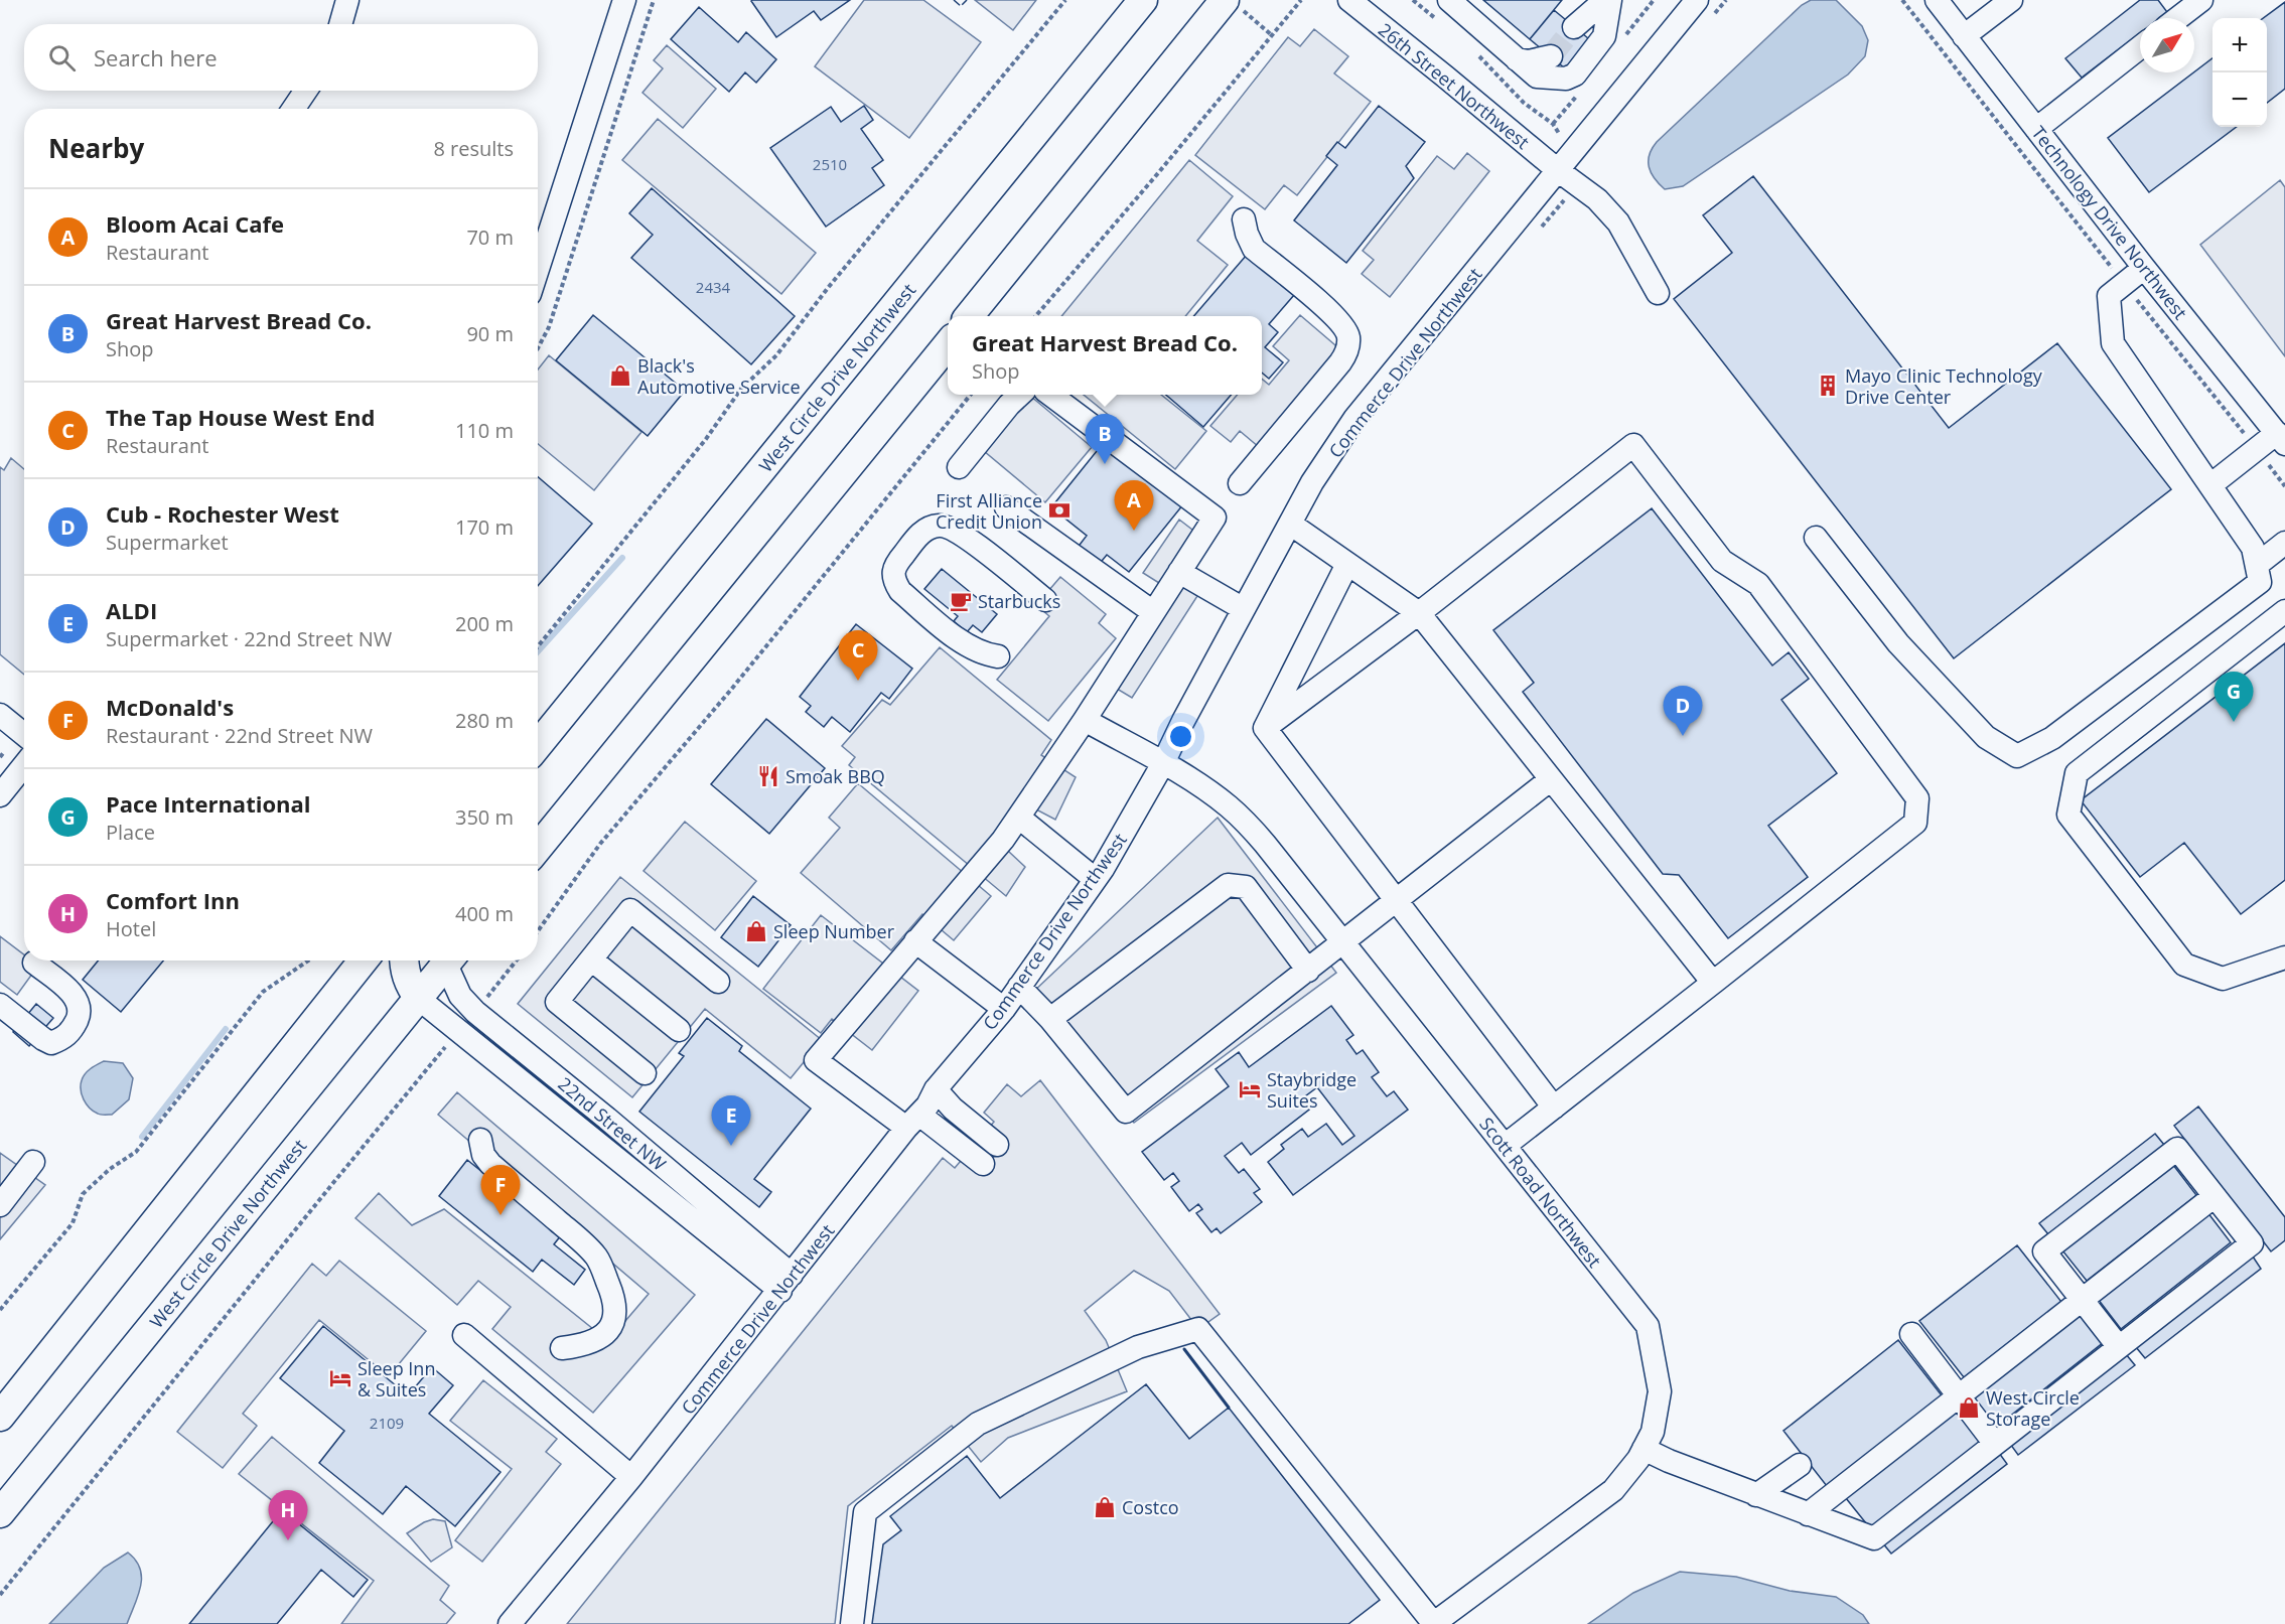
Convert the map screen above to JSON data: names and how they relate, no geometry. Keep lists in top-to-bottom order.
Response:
{
  "streets": {
    "main road": ["West Circle Drive Northwest"],
    "street": [
      "26th Street Northwest",
      "Technology Drive Northwest",
      "Commerce Drive Northwest",
      "22nd Street NW",
      "Scott Road Northwest"
    ]
  },
  "crossings": [
    ["26th Street Northwest", "Commerce Drive Northwest"],
    ["Commerce Drive Northwest", "22nd Street NW"],
    ["Commerce Drive Northwest", "Scott Road Northwest"],
    ["West Circle Drive Northwest", "22nd Street NW"]
  ],
  "places": {
    "shop": [
      "Black's Automotive Service",
      "Sleep Number",
      "West Circle Storage",
      "Costco"
    ],
    "building": ["Mayo Clinic Technology Drive Center"],
    "bank": ["First Alliance Credit Union"],
    "cafe": ["Starbucks"],
    "restaurant": ["Smoak BBQ"],
    "hotel": ["Staybridge Suites", "Sleep Inn & Suites"]
  },
  "house_numbers": ["2510", "2434", "2109"],
  "north": "top right",
  "page": {
    "map_buttons": ["+", "−"],
    "search": "Search here",
    "heading": ["Nearby", "8 results"],
    "list": [
      {
        "mark": "A",
        "name": "Bloom Acai Cafe",
        "note": "Restaurant",
        "value": "70 m"
      },
      {
        "mark": "B",
        "name": "Great Harvest Bread Co.",
        "note": "Shop",
        "value": "90 m"
      },
      {
        "mark": "C",
        "name": "The Tap House West End",
        "note": "Restaurant",
        "value": "110 m"
      },
      {
        "mark": "D",
        "name": "Cub - Rochester West",
        "note": "Supermarket",
        "value": "170 m"
      },
      {
        "mark": "E",
        "name": "ALDI",
        "note": "Supermarket · 22nd Street NW",
        "value": "200 m"
      },
      {
        "mark": "F",
        "name": "McDonald's",
        "note": "Restaurant · 22nd Street NW",
        "value": "280 m"
      },
      {
        "mark": "G",
        "name": "Pace International",
        "note": "Place",
        "value": "350 m"
      },
      {
        "mark": "H",
        "name": "Comfort Inn",
        "note": "Hotel",
        "value": "400 m"
      }
    ],
    "popup": ["Great Harvest Bread Co.", "Shop"],
    "pins": [
      "B",
      "A",
      "C",
      "G",
      "D",
      "E",
      "F",
      "H"
    ]
  }
}
